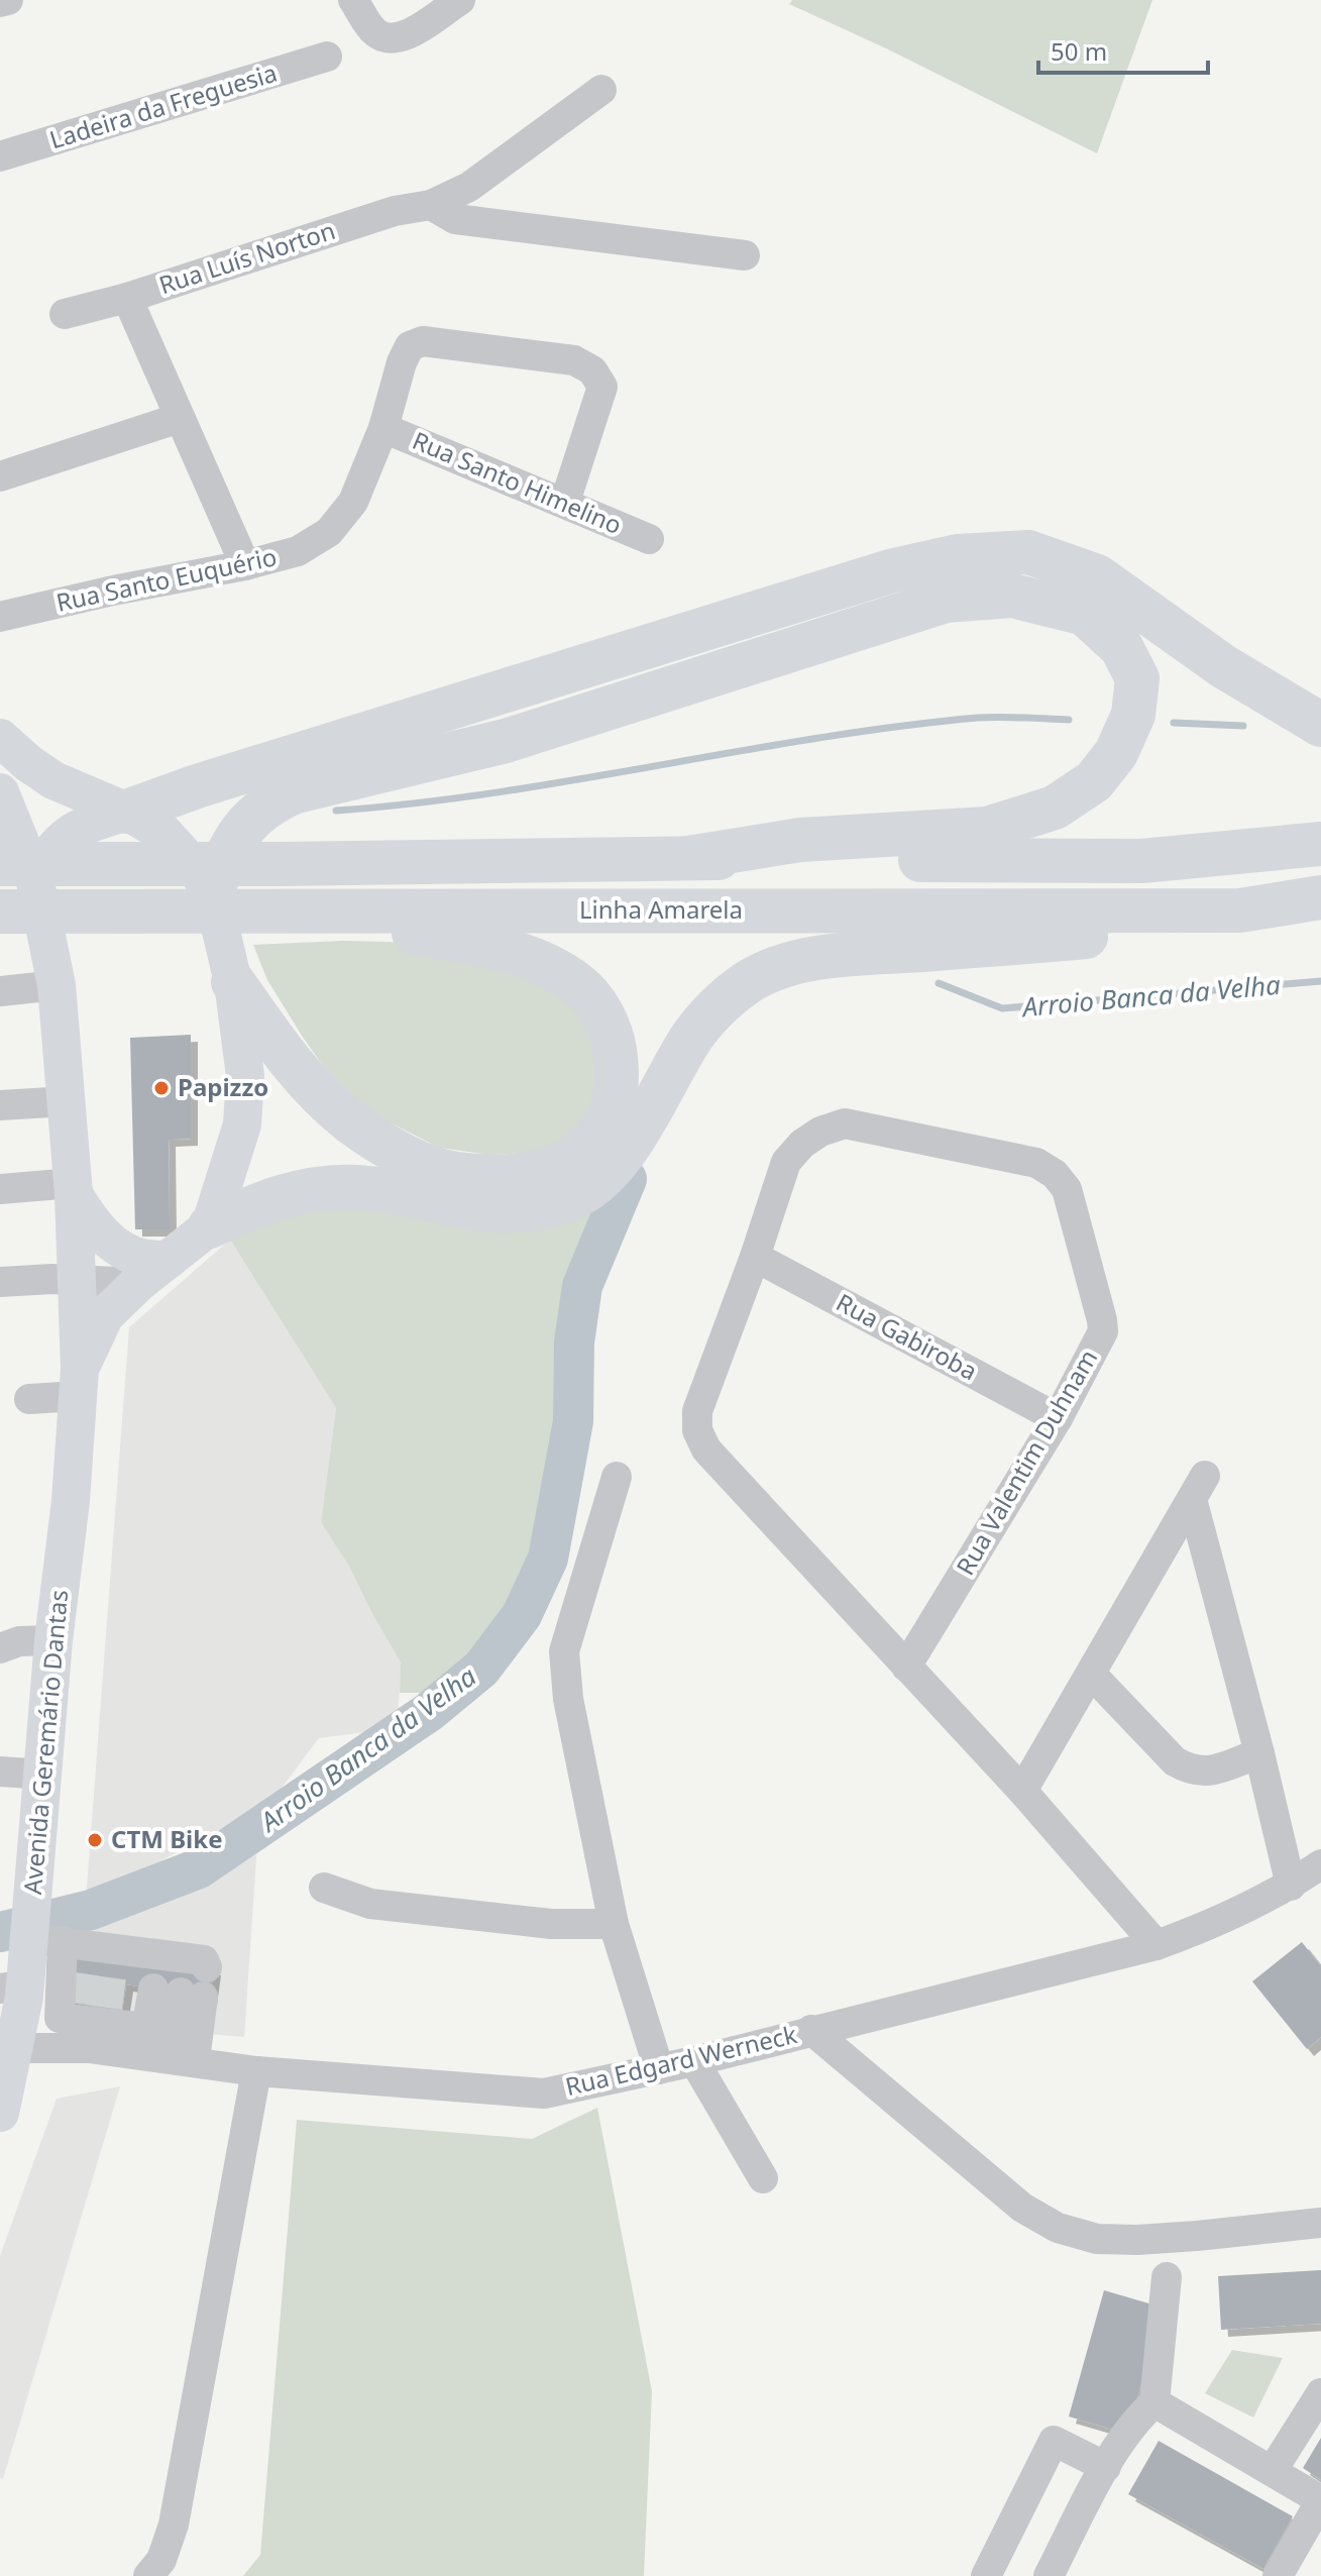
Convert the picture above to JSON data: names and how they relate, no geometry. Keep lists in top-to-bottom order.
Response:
{
  "streets": {
    "highway": ["Linha Amarela"],
    "main road": ["Avenida Geremário Dantas"],
    "street": [
      "Ladeira da Freguesia",
      "Rua Luís Norton",
      "Rua Santo Himelino",
      "Rua Santo Euquério",
      "Rua Gabiroba",
      "Rua Valentim Duhnam",
      "Rua Edgard Werneck"
    ]
  },
  "crossings": [
    ["Rua Santo Himelino", "Rua Santo Euquério"],
    ["Rua Gabiroba", "Rua Valentim Duhnam"],
    ["Rua Valentim Duhnam", "Rua Edgard Werneck"],
    ["Avenida Geremário Dantas", "Rua Edgard Werneck"]
  ],
  "water": ["Arroio Banca da Velha"],
  "places": ["Papizzo", "CTM Bike"],
  "scale_bar": "50 m"
}
